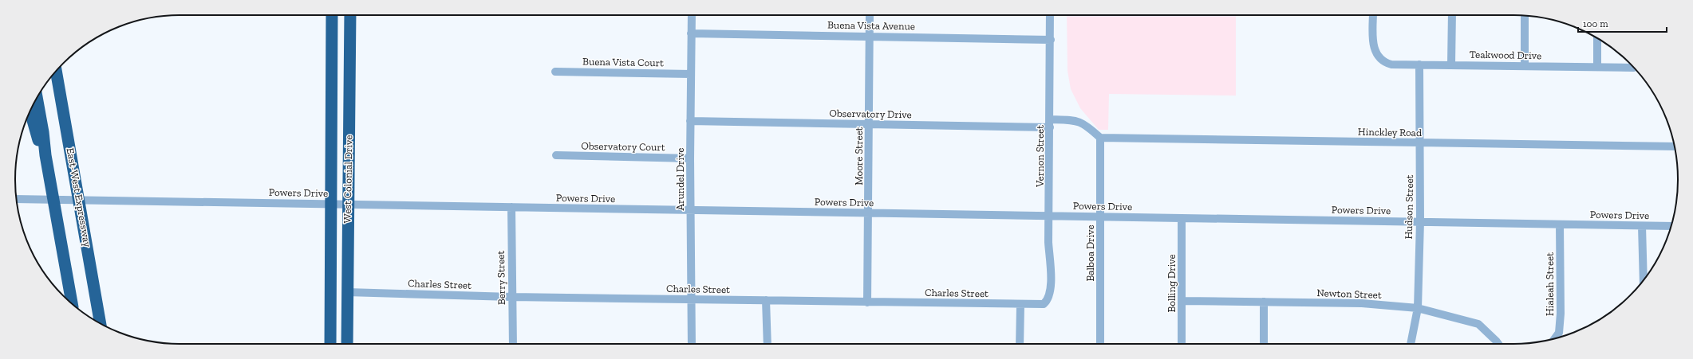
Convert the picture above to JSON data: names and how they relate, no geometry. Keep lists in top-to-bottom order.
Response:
{
  "streets": {
    "highway": ["West Colonial Drive", "East-West Expressway"],
    "street": [
      "Buena Vista Avenue",
      "Teakwood Drive",
      "Buena Vista Court",
      "Observatory Drive",
      "Hinckley Road",
      "Observatory Court",
      "Moore Street",
      "Vernon Street",
      "Arundel Drive",
      "Powers Drive",
      "Hudson Street",
      "Balboa Drive",
      "Berry Street",
      "Bolling Drive",
      "Charles Street",
      "Hialeah Street",
      "Newton Street"
    ]
  },
  "crossings": [
    ["Buena Vista Avenue", "Moore Street"],
    ["Buena Vista Avenue", "Vernon Street"],
    ["Buena Vista Avenue", "Arundel Drive"],
    ["Teakwood Drive", "Hudson Street"],
    ["Buena Vista Court", "Arundel Drive"],
    ["Observatory Drive", "Moore Street"],
    ["Observatory Drive", "Vernon Street"],
    ["Observatory Drive", "Arundel Drive"],
    ["Hinckley Road", "Hudson Street"],
    ["Hinckley Road", "Balboa Drive"],
    ["Observatory Court", "Arundel Drive"],
    ["Moore Street", "Powers Drive"],
    ["Moore Street", "Charles Street"],
    ["Vernon Street", "Powers Drive"],
    ["Vernon Street", "Charles Street"],
    ["West Colonial Drive", "Powers Drive"],
    ["West Colonial Drive", "Charles Street"],
    ["Arundel Drive", "Powers Drive"],
    ["Arundel Drive", "Charles Street"],
    ["Powers Drive", "Hudson Street"],
    ["Powers Drive", "Balboa Drive"],
    ["Powers Drive", "Berry Street"],
    ["Powers Drive", "Bolling Drive"],
    ["Powers Drive", "Hialeah Street"],
    ["Hudson Street", "Newton Street"],
    ["Berry Street", "Charles Street"],
    ["Bolling Drive", "Newton Street"]
  ],
  "scale_bar": "100 m"
}
